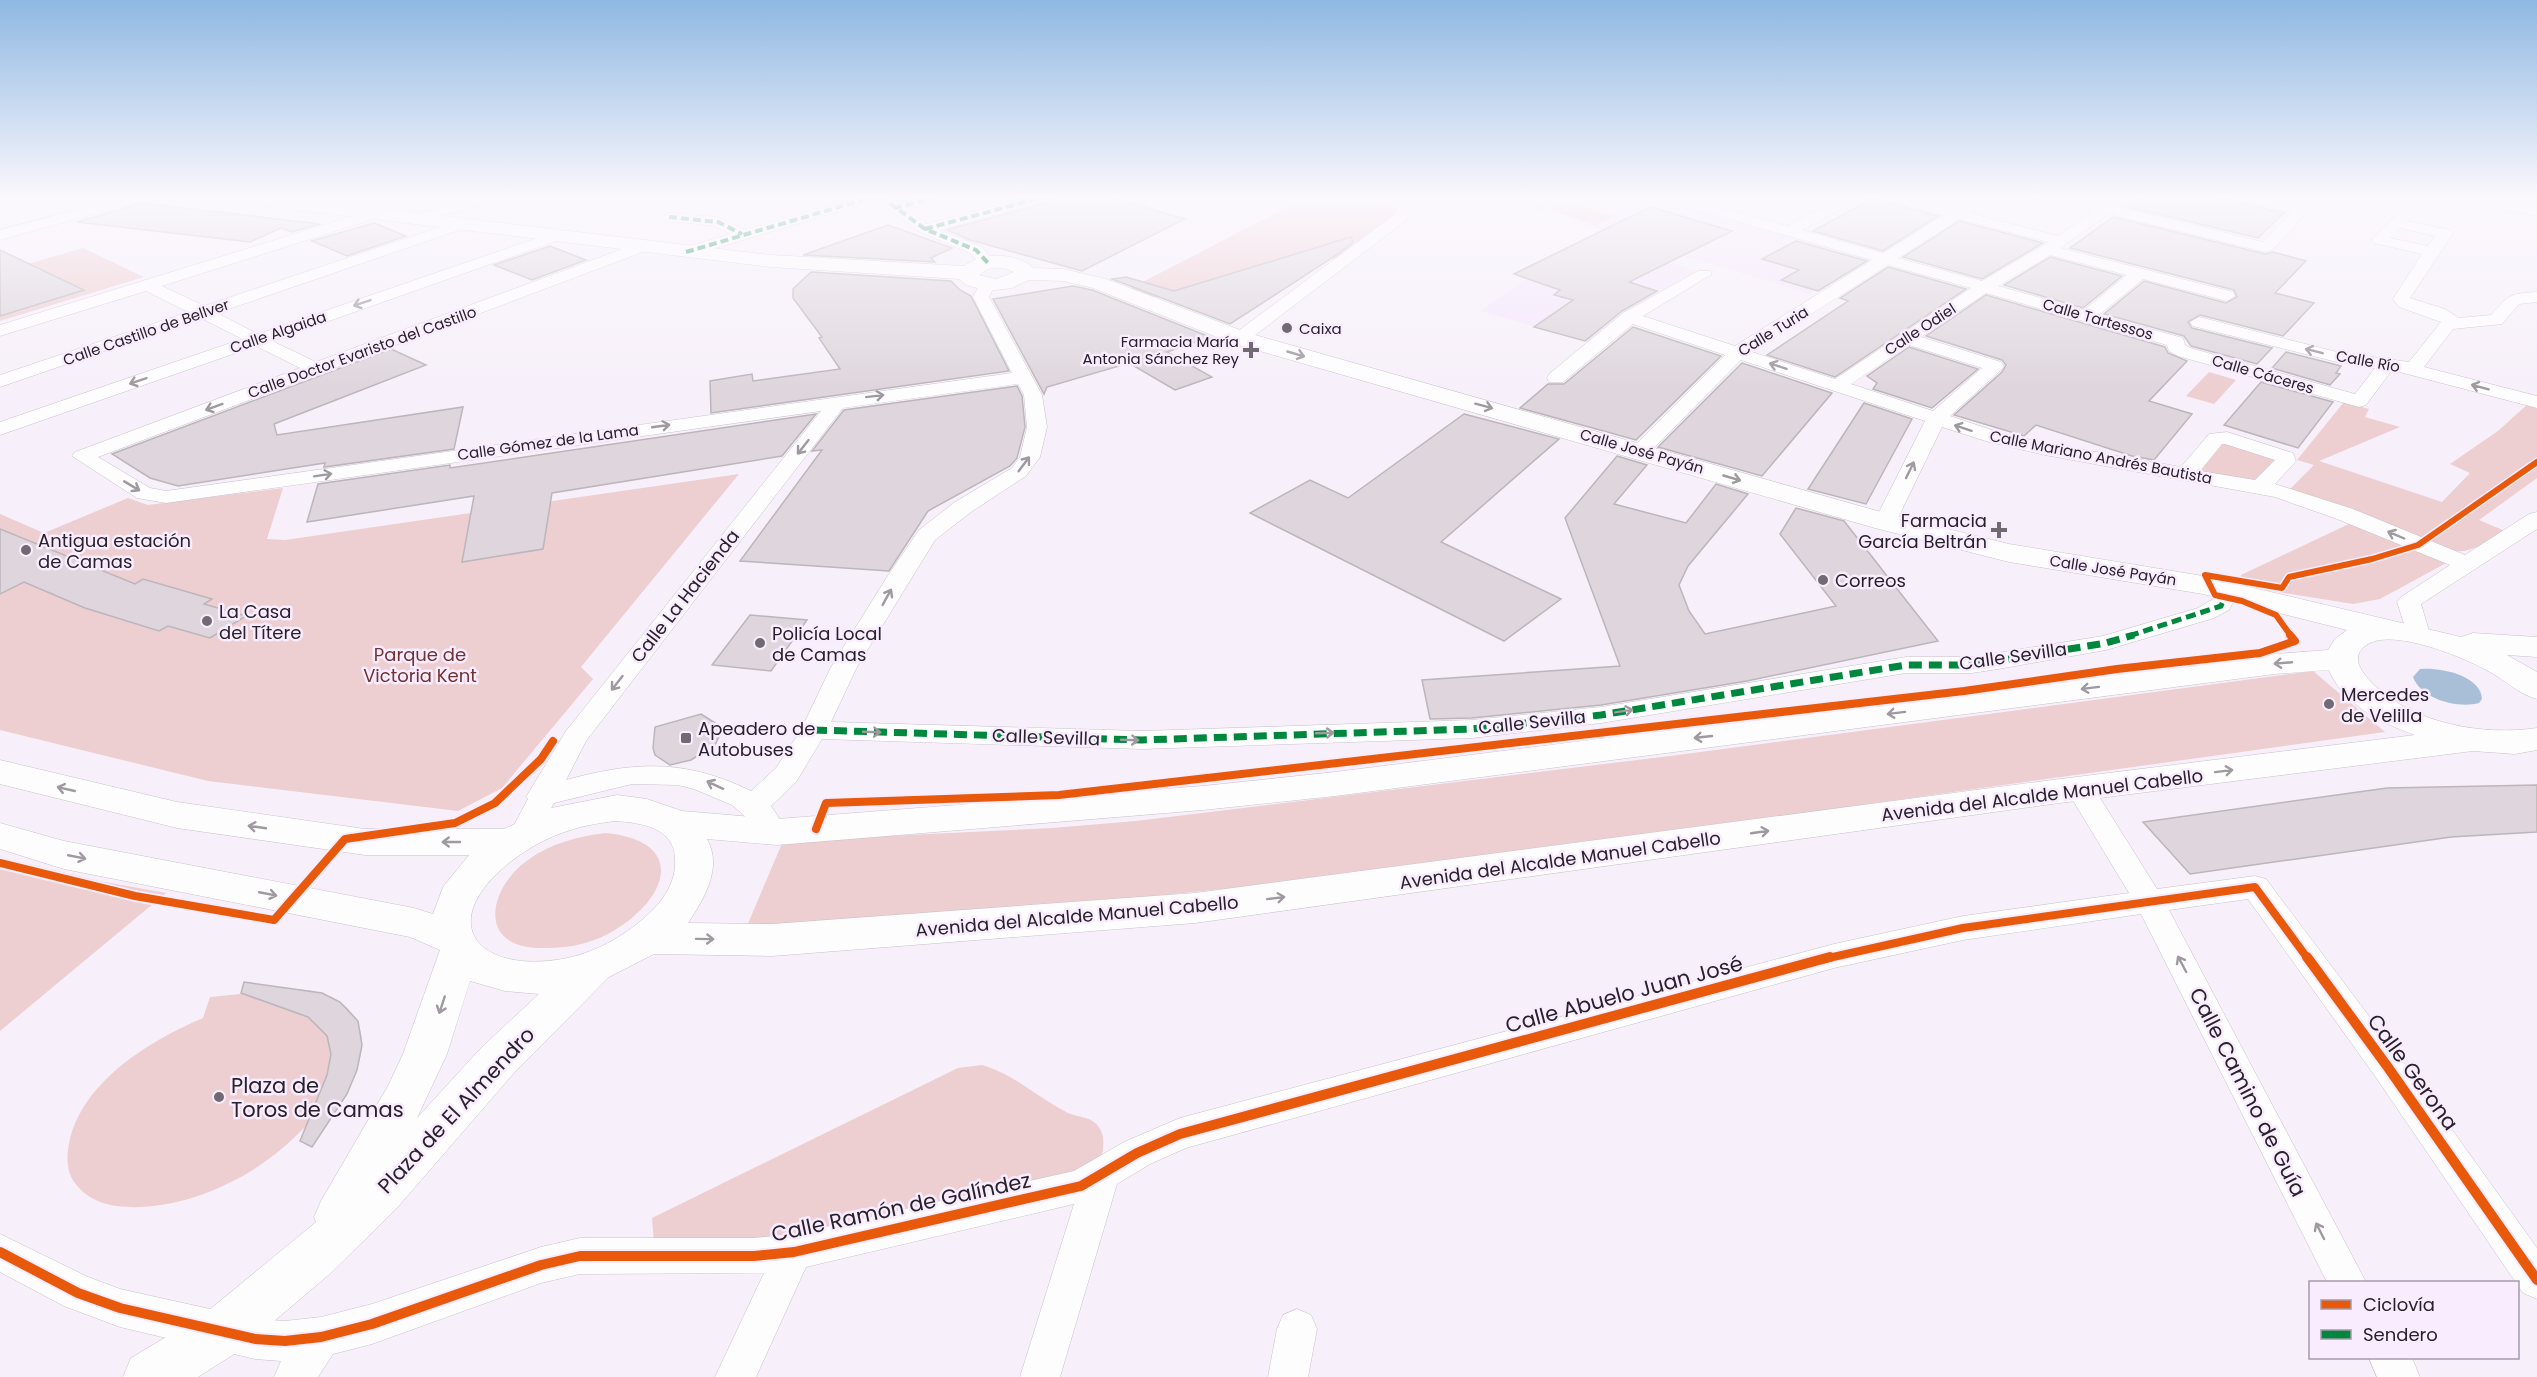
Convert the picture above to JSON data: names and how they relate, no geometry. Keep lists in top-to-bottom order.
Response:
{
  "streets": {
    "main road": ["Calle José Payán", "Avenida del Alcalde Manuel Cabello", "Plaza de El Almendro"],
    "street": [
      "Calle Tartessos",
      "Calle Odiel",
      "Calle Turia",
      "Calle Castillo de Bellver",
      "Calle Algaida",
      "Calle Doctor Evaristo del Castillo",
      "Calle Río",
      "Calle Cáceres",
      "Calle Gómez de la Lama",
      "Calle Mariano Andrés Bautista",
      "Calle La Hacienda",
      "Calle Sevilla",
      "Calle Abuelo Juan José",
      "Calle Gerona",
      "Calle Camino de Guía",
      "Calle Ramón de Galíndez"
    ]
  },
  "crossings": [
    ["Calle Tartessos", "Calle Odiel"],
    ["Calle Tartessos", "Calle Cáceres"],
    ["Calle Odiel", "Calle Mariano Andrés Bautista"],
    ["Calle Turia", "Calle José Payán"],
    ["Calle Turia", "Calle Mariano Andrés Bautista"],
    ["Calle Doctor Evaristo del Castillo", "Calle Gómez de la Lama"],
    ["Calle Río", "Calle Cáceres"],
    ["Calle Gómez de la Lama", "Calle La Hacienda"],
    ["Calle José Payán", "Calle Sevilla"],
    ["Calle La Hacienda", "Avenida del Alcalde Manuel Cabello"],
    ["Calle La Hacienda", "Plaza de El Almendro"],
    ["Avenida del Alcalde Manuel Cabello", "Calle Camino de Guía"],
    ["Avenida del Alcalde Manuel Cabello", "Plaza de El Almendro"],
    ["Calle Abuelo Juan José", "Calle Gerona"],
    ["Calle Abuelo Juan José", "Calle Camino de Guía"],
    ["Calle Abuelo Juan José", "Calle Ramón de Galíndez"]
  ],
  "one_way": [
    "Calle Río",
    "Calle Gómez de la Lama",
    "Calle Mariano Andrés Bautista",
    "Calle Sevilla",
    "Calle Camino de Guía"
  ],
  "parks": ["Parque de Victoria Kent"],
  "places": {
    "other": [
      "Caixa",
      "Antigua estación de Camas",
      "Correos",
      "La Casa del Títere",
      "Policía Local de Camas",
      "Mercedes de Velilla",
      "Plaza de Toros de Camas"
    ],
    "health": ["Farmacia María Antonia Sánchez Rey", "Farmacia García Beltrán"],
    "transit": ["Apeadero de Autobuses"]
  },
  "legend": ["Ciclovía", "Sendero"]
}
